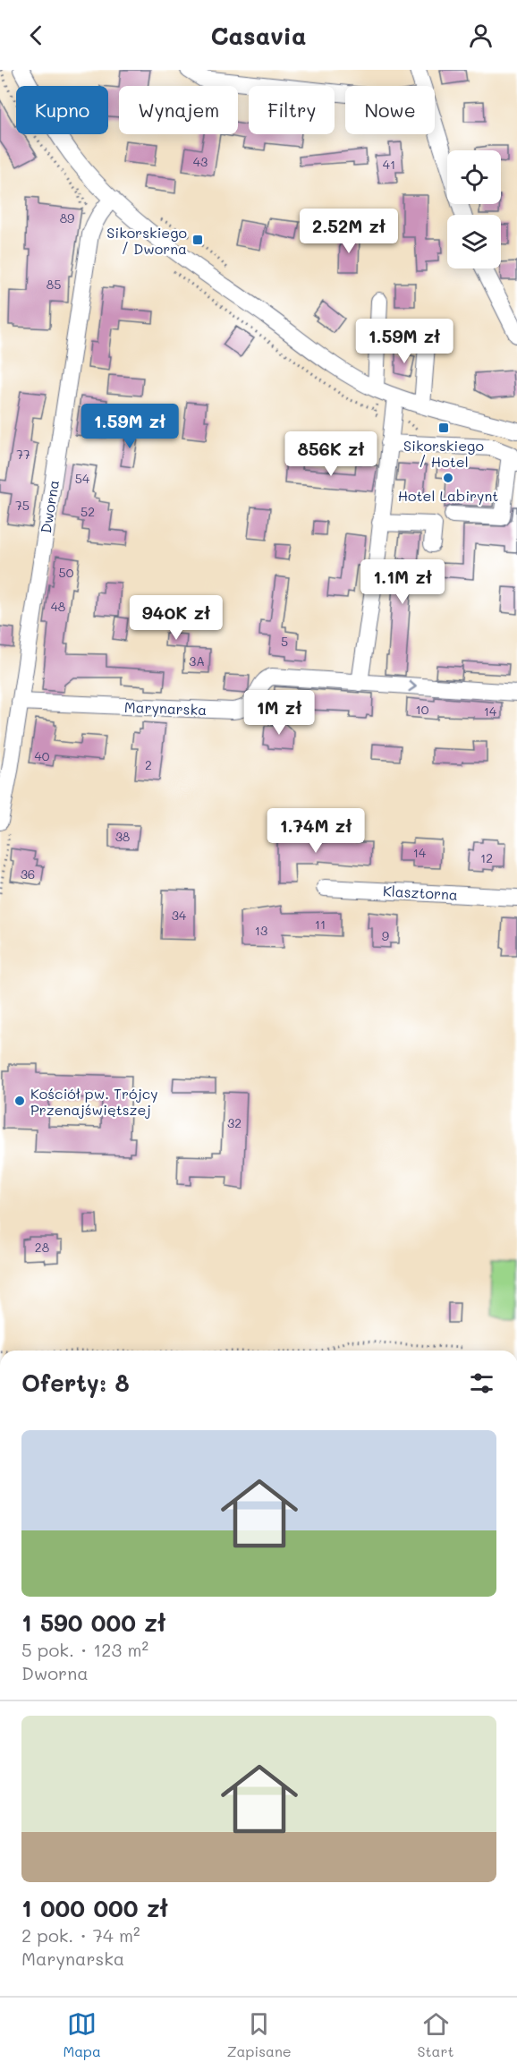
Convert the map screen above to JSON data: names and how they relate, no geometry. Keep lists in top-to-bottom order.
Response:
{
  "streets": {
    "street": ["Dworna", "Marynarska", "Klasztorna"]
  },
  "crossings": [
    ["Dworna", "Marynarska"]
  ],
  "places": {
    "transit": ["Sikorskiego / Dworna", "Sikorskiego / Hotel"],
    "other": ["Hotel Labirynt", "Kościół pw. Trójcy Przenajświętszej"]
  },
  "house_numbers": [
    "43",
    "41",
    "89",
    "85",
    "77",
    "54",
    "75",
    "52",
    "50",
    "48",
    "5",
    "3A",
    "10",
    "14",
    "40",
    "2",
    "38",
    "14",
    "12",
    "36",
    "34",
    "11",
    "13",
    "9",
    "32",
    "28"
  ],
  "page": {
    "header": "Casavia",
    "chip": [
      "Kupno",
      "Wynajem",
      "Filtry",
      "Nowe"
    ],
    "price": [
      "2.52M zł",
      "1.59M zł",
      "1.59M zł",
      "856K zł",
      "1.1M zł",
      "940K zł",
      "1M zł",
      "1.74M zł"
    ],
    "heading": "Oferty: 8",
    "list": [
      {
        "name": "1 590 000 zł",
        "note": "5 pok. · 123 m² · Dworna"
      },
      {
        "name": "1 000 000 zł",
        "note": "2 pok. · 74 m² · Marynarska"
      }
    ],
    "tabs": ["Mapa", "Zapisane", "Start"]
  }
}
